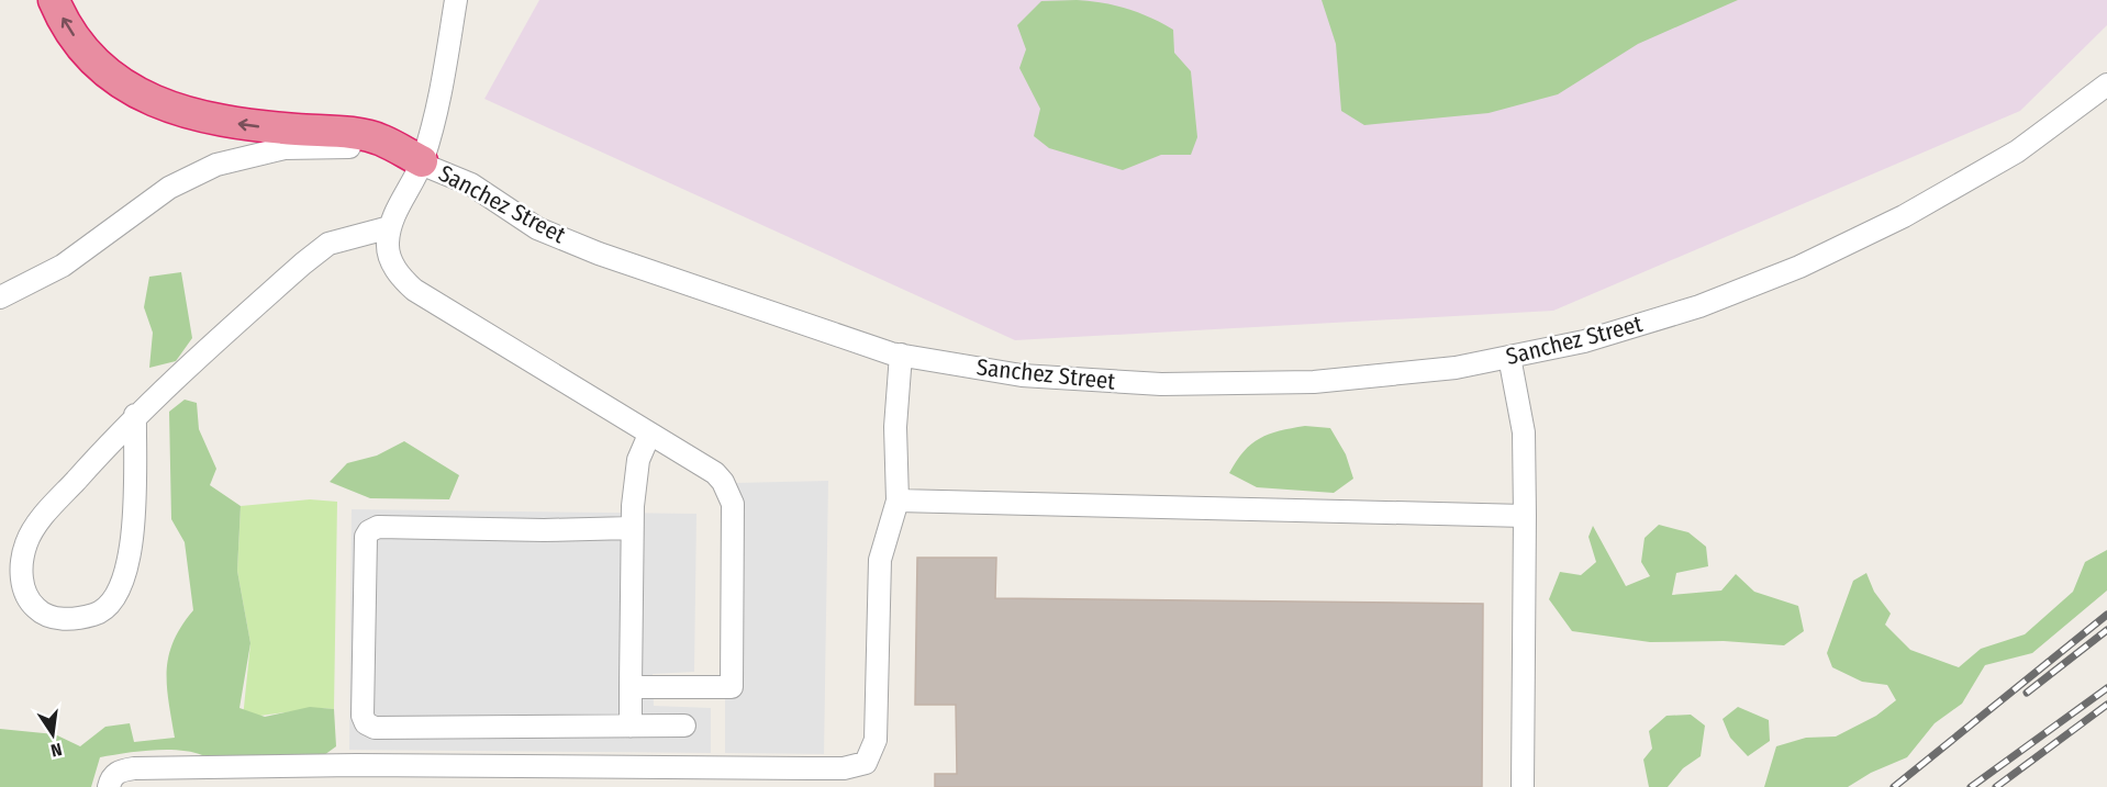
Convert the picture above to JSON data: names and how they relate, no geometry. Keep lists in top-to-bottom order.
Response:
{
  "streets": {
    "street": ["Sanchez Street"]
  },
  "north": "bottom"
}
